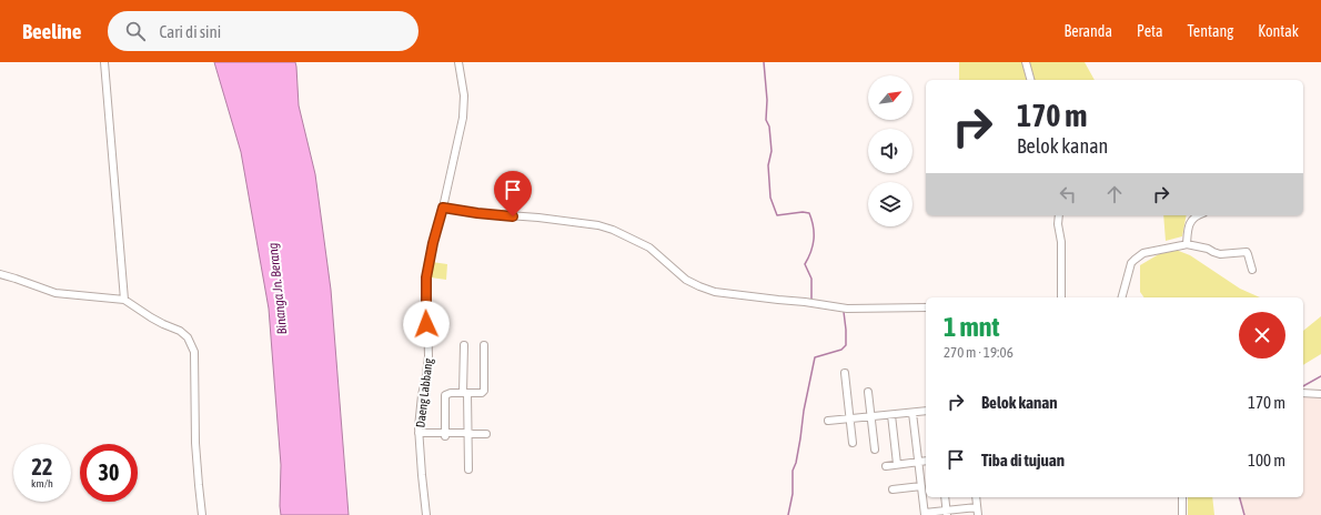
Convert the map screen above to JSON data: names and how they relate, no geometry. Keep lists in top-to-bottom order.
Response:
{
  "streets": {
    "street": ["Daeng Labbang"]
  },
  "water": ["Binanga Jn. Berang"],
  "north": "top right",
  "page": {
    "header": "Beeline",
    "search": "Cari di sini",
    "nav": [
      "Beranda",
      "Peta",
      "Tentang",
      "Kontak"
    ],
    "turn": ["170 m", "Belok kanan"],
    "heading": ["1 mnt", "270 m · 19:06"],
    "list": [
      {
        "name": "Belok kanan",
        "value": "170 m"
      },
      {
        "name": "Tiba di tujuan",
        "value": "100 m"
      }
    ],
    "speed": "22 km/h",
    "limit": "30"
  }
}
